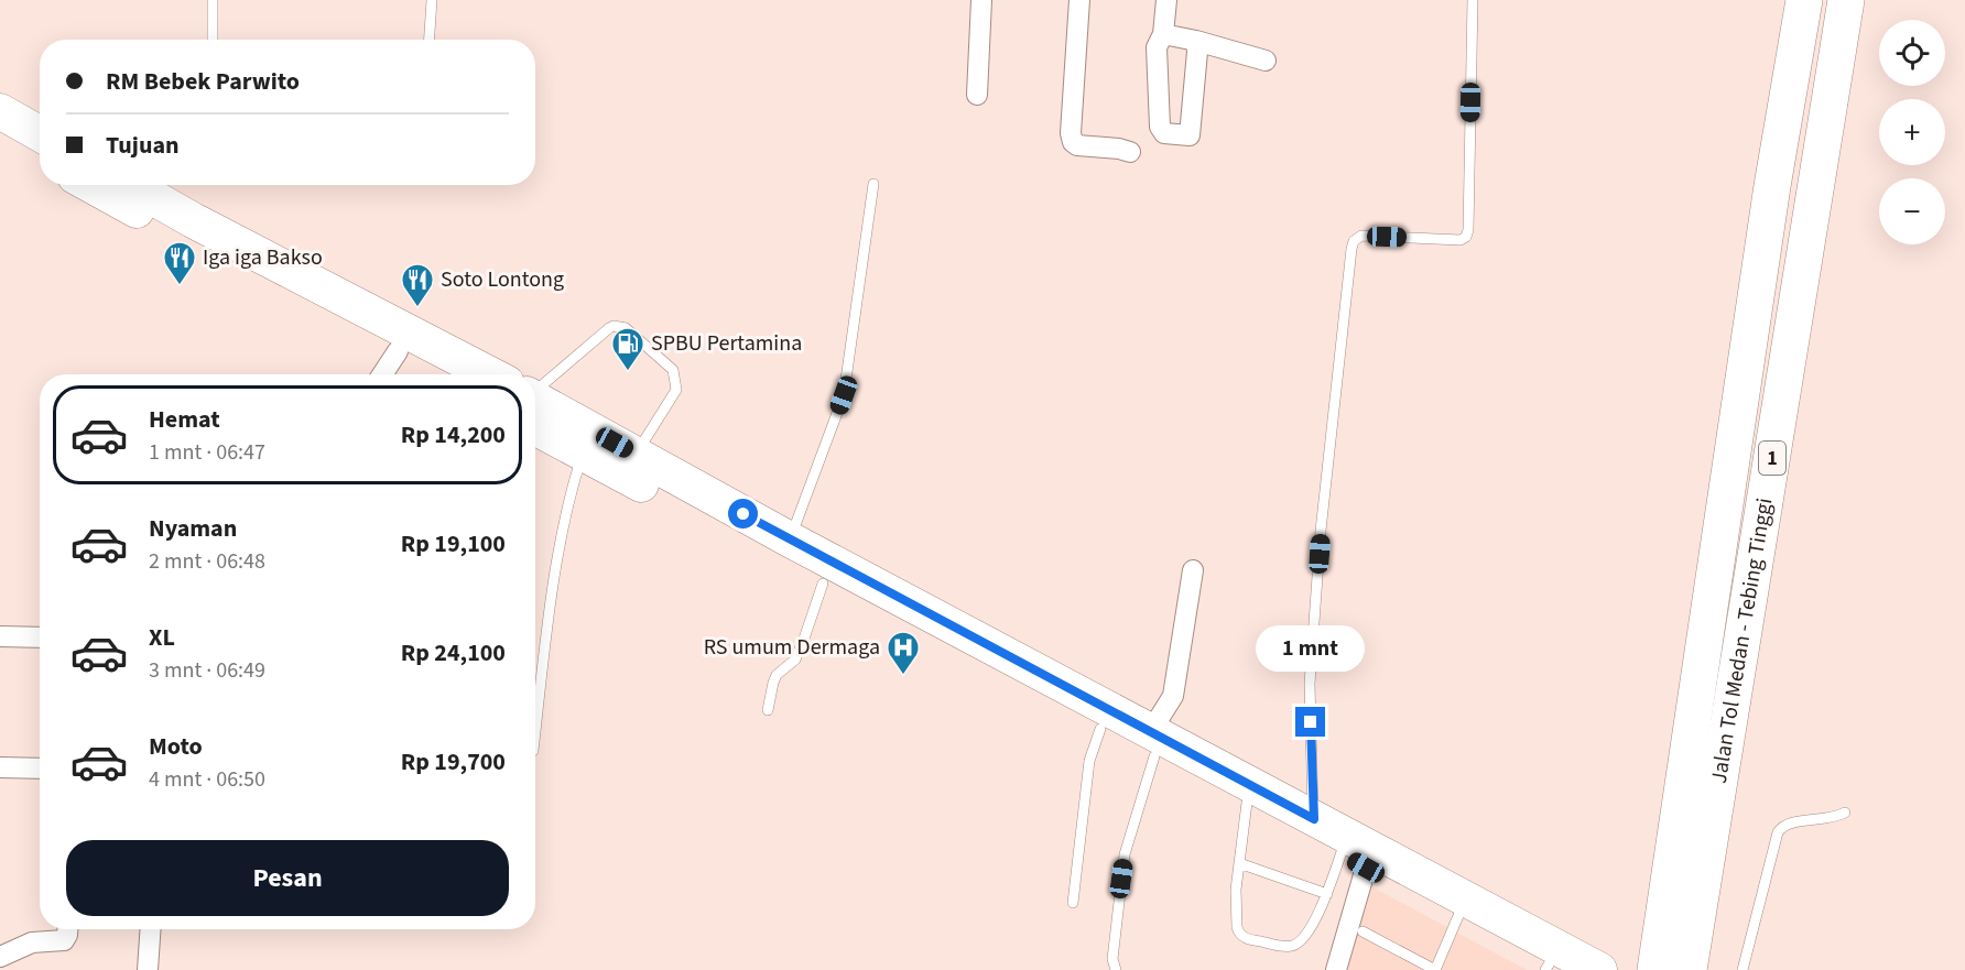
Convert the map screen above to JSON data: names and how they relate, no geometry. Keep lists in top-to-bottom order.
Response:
{
  "streets": {
    "highway": ["1", "Jalan Tol Medan - Tebing Tinggi"]
  },
  "crossings": [
    ["1", "Jalan Tol Medan - Tebing Tinggi"]
  ],
  "places": {
    "restaurant": ["Iga iga Bakso", "Soto Lontong"],
    "fuel station": ["SPBU Pertamina"],
    "hospital": ["RS umum Dermaga"]
  },
  "page": {
    "map_buttons": ["+", "−"],
    "banner": ["RM Bebek Parwito", "Tujuan"],
    "list": [
      {
        "name": "Hemat",
        "note": "1 mnt · 06:47",
        "value": "Rp 14,200"
      },
      {
        "name": "Nyaman",
        "note": "2 mnt · 06:48",
        "value": "Rp 19,100"
      },
      {
        "name": "XL",
        "note": "3 mnt · 06:49",
        "value": "Rp 24,100"
      },
      {
        "name": "Moto",
        "note": "4 mnt · 06:50",
        "value": "Rp 19,700"
      }
    ],
    "bubble": "1 mnt",
    "buttons": "Pesan"
  }
}
